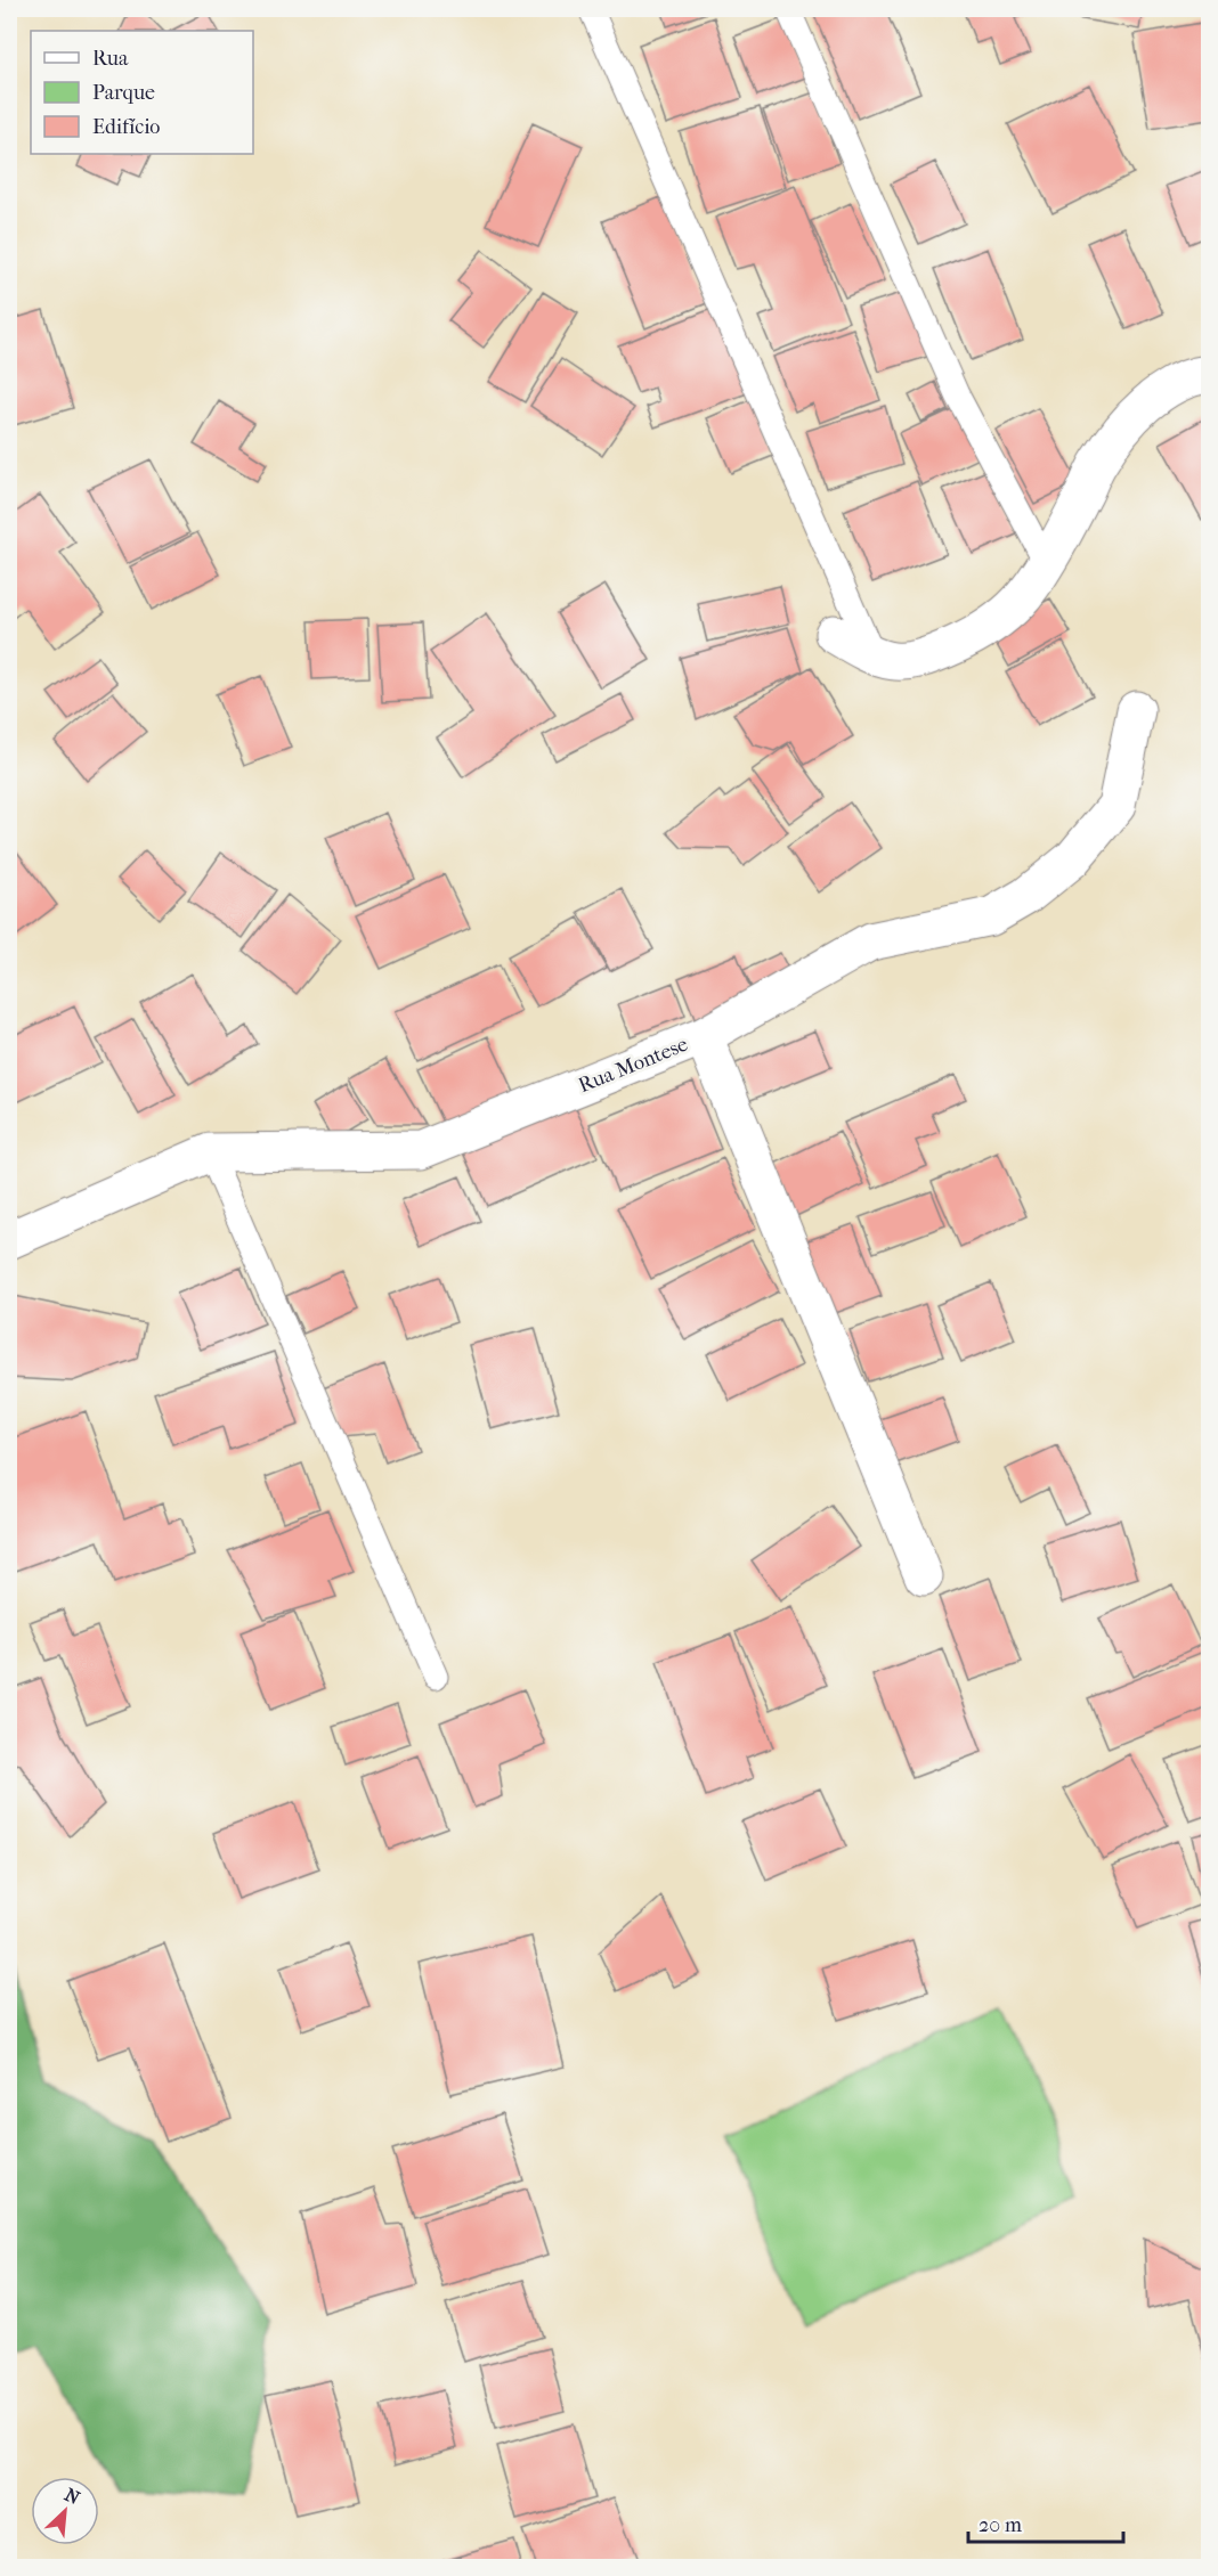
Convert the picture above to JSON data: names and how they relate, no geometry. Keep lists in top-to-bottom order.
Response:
{
  "streets": {
    "street": ["Rua Montese"]
  },
  "legend": ["Rua", "Parque", "Edifício"],
  "scale_bar": "20 m",
  "north": "top right"
}
